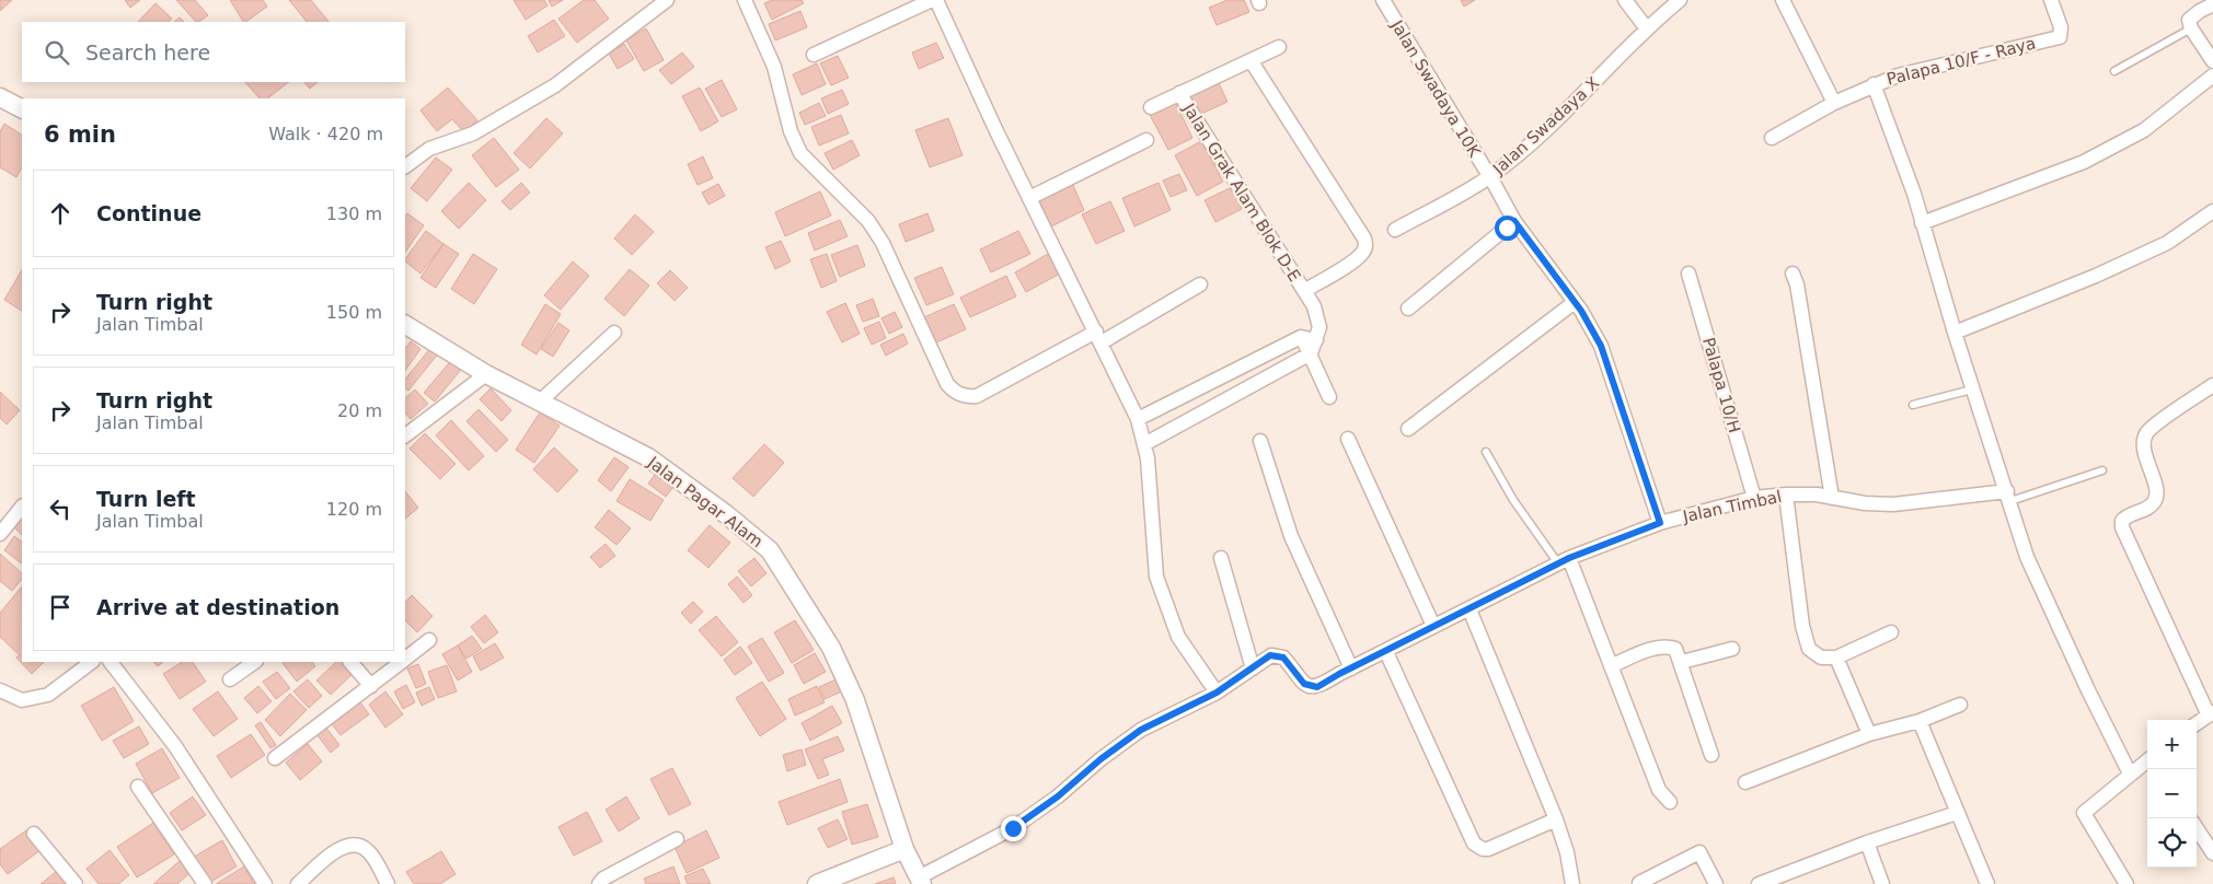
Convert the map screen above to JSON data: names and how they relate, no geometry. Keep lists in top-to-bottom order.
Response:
{
  "streets": {
    "street": [
      "Palapa 10/F - Raya",
      "Jalan Swadaya 10K",
      "Jalan Swadaya X",
      "Jalan Grak Alam Blok D-E",
      "Palapa 10/H",
      "Jalan Pagar Alam",
      "Jalan Timbal"
    ]
  },
  "crossings": [
    ["Jalan Swadaya 10K", "Jalan Swadaya X"],
    ["Jalan Swadaya 10K", "Jalan Timbal"],
    ["Palapa 10/H", "Jalan Timbal"],
    ["Jalan Pagar Alam", "Jalan Timbal"]
  ],
  "page": {
    "search": "Search here",
    "heading": ["6 min", "Walk · 420 m"],
    "list": [
      ["Continue", "130 m"],
      ["Turn right", "Jalan Timbal", "150 m"],
      ["Turn right", "Jalan Timbal", "20 m"],
      ["Turn left", "Jalan Timbal", "120 m"],
      "Arrive at destination"
    ],
    "map_buttons": ["+", "−"]
  }
}
